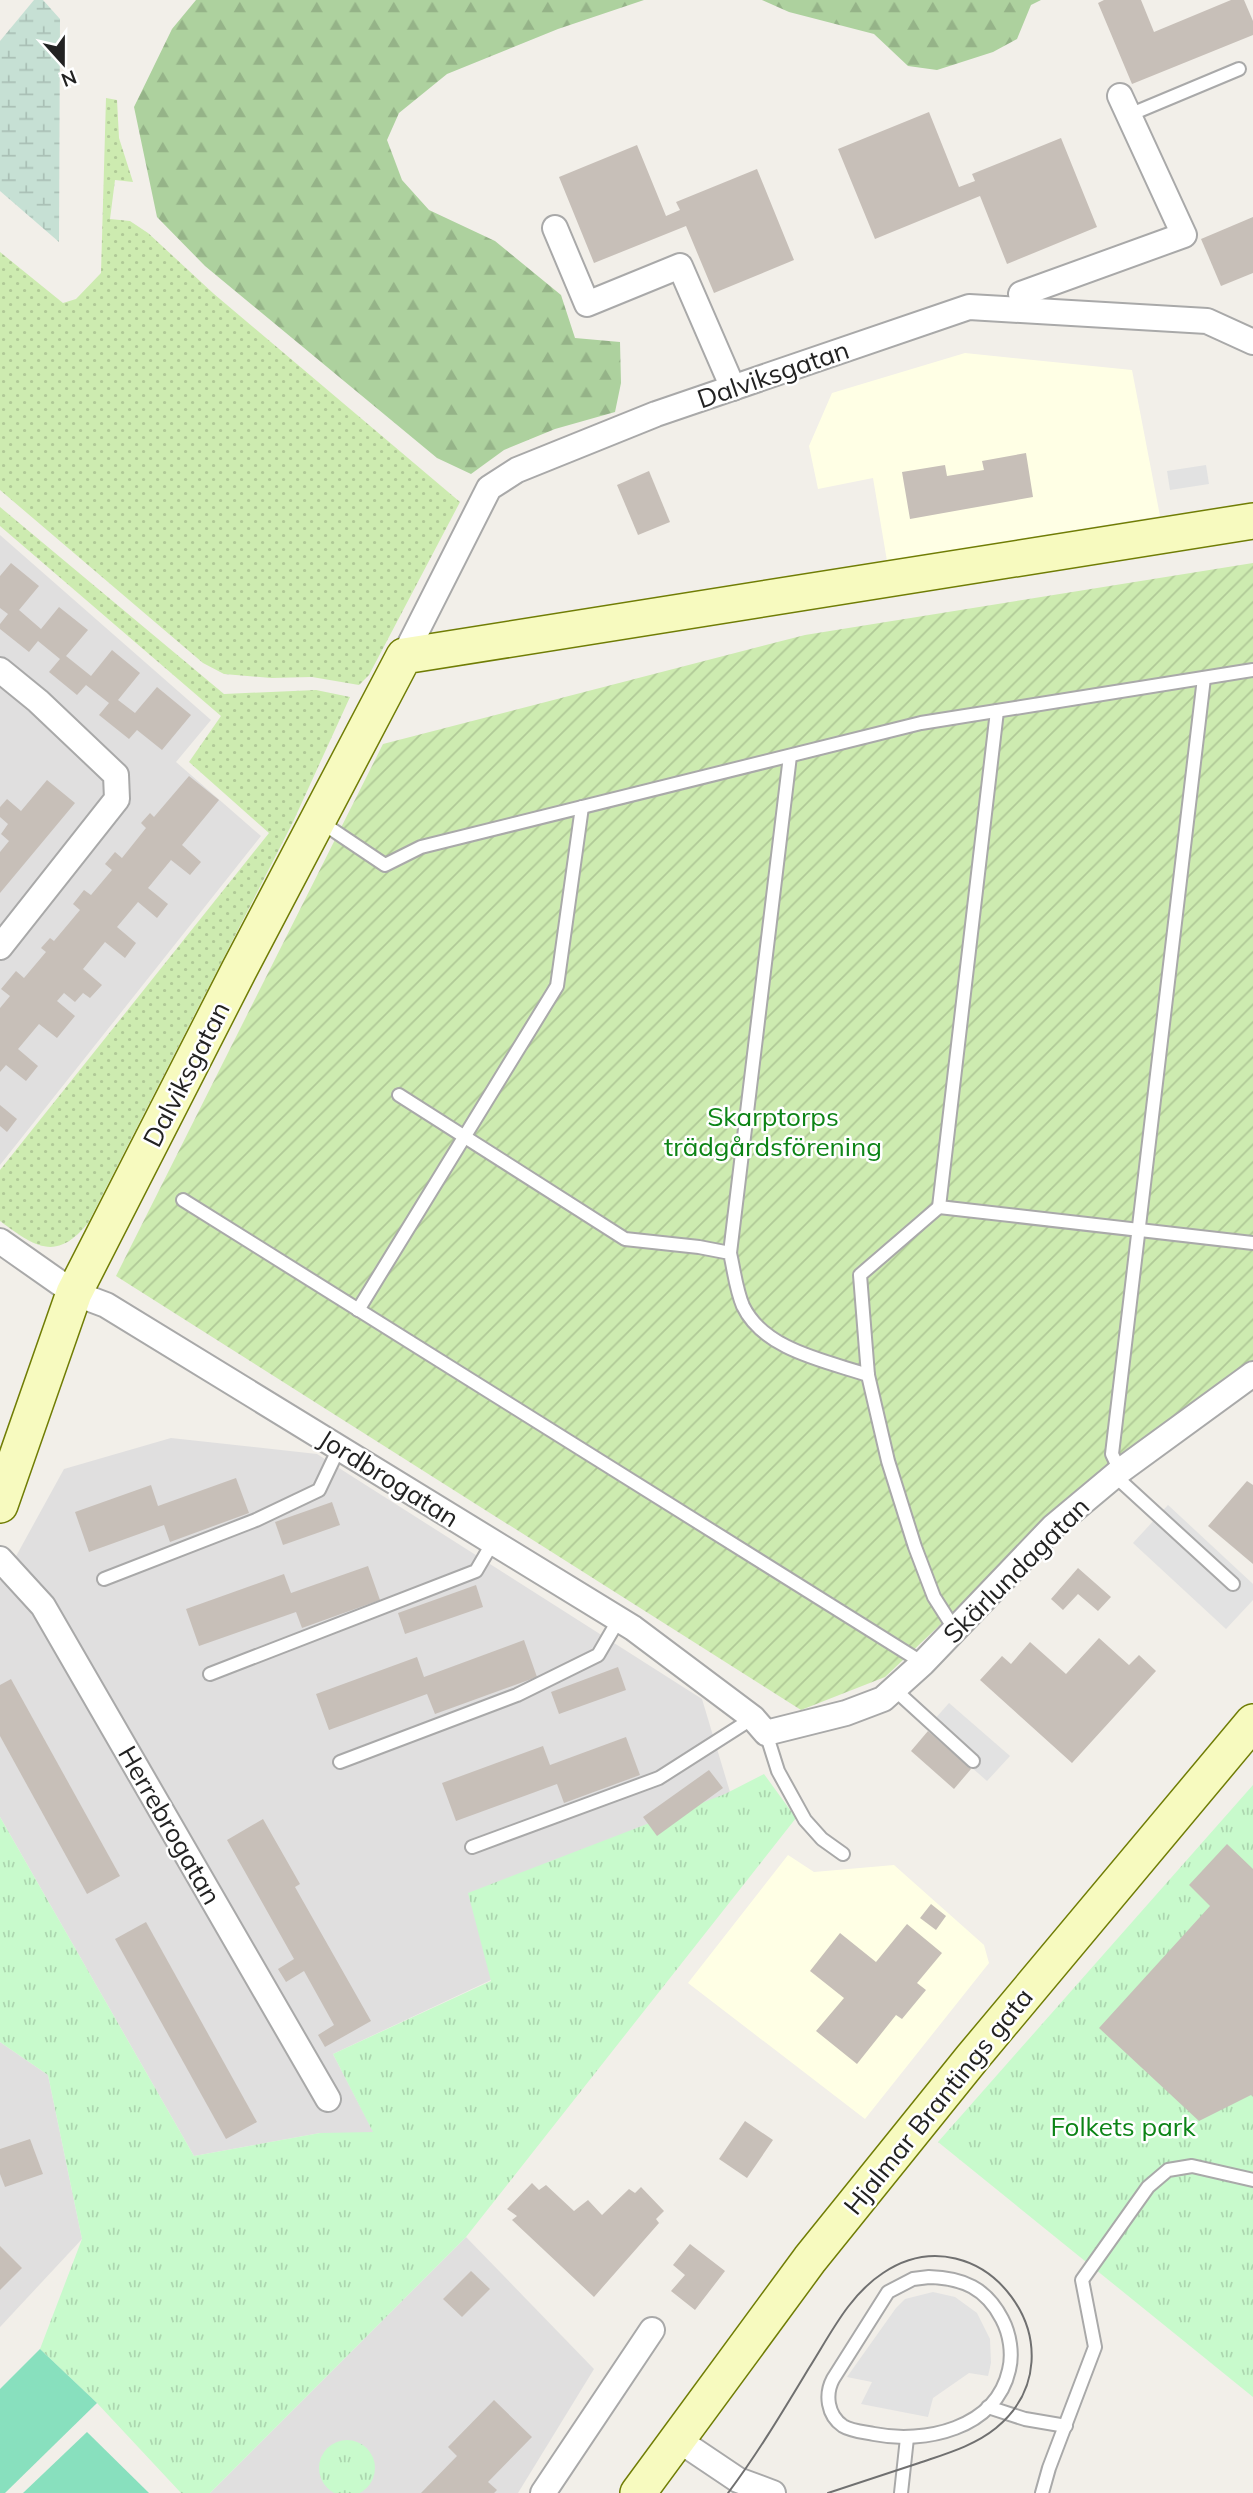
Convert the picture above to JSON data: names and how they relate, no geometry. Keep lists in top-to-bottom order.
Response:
{
  "streets": {
    "street": [
      "Dalviksgatan",
      "Jordbrogatan",
      "Skärlundagatan",
      "Herrebrogatan",
      "Hjalmar Brantings gata"
    ]
  },
  "crossings": [
    ["Dalviksgatan", "Jordbrogatan"],
    ["Jordbrogatan", "Skärlundagatan"]
  ],
  "parks": ["Skarptorps trädgårdsförening", "Folkets park"],
  "north": "bottom"
}
